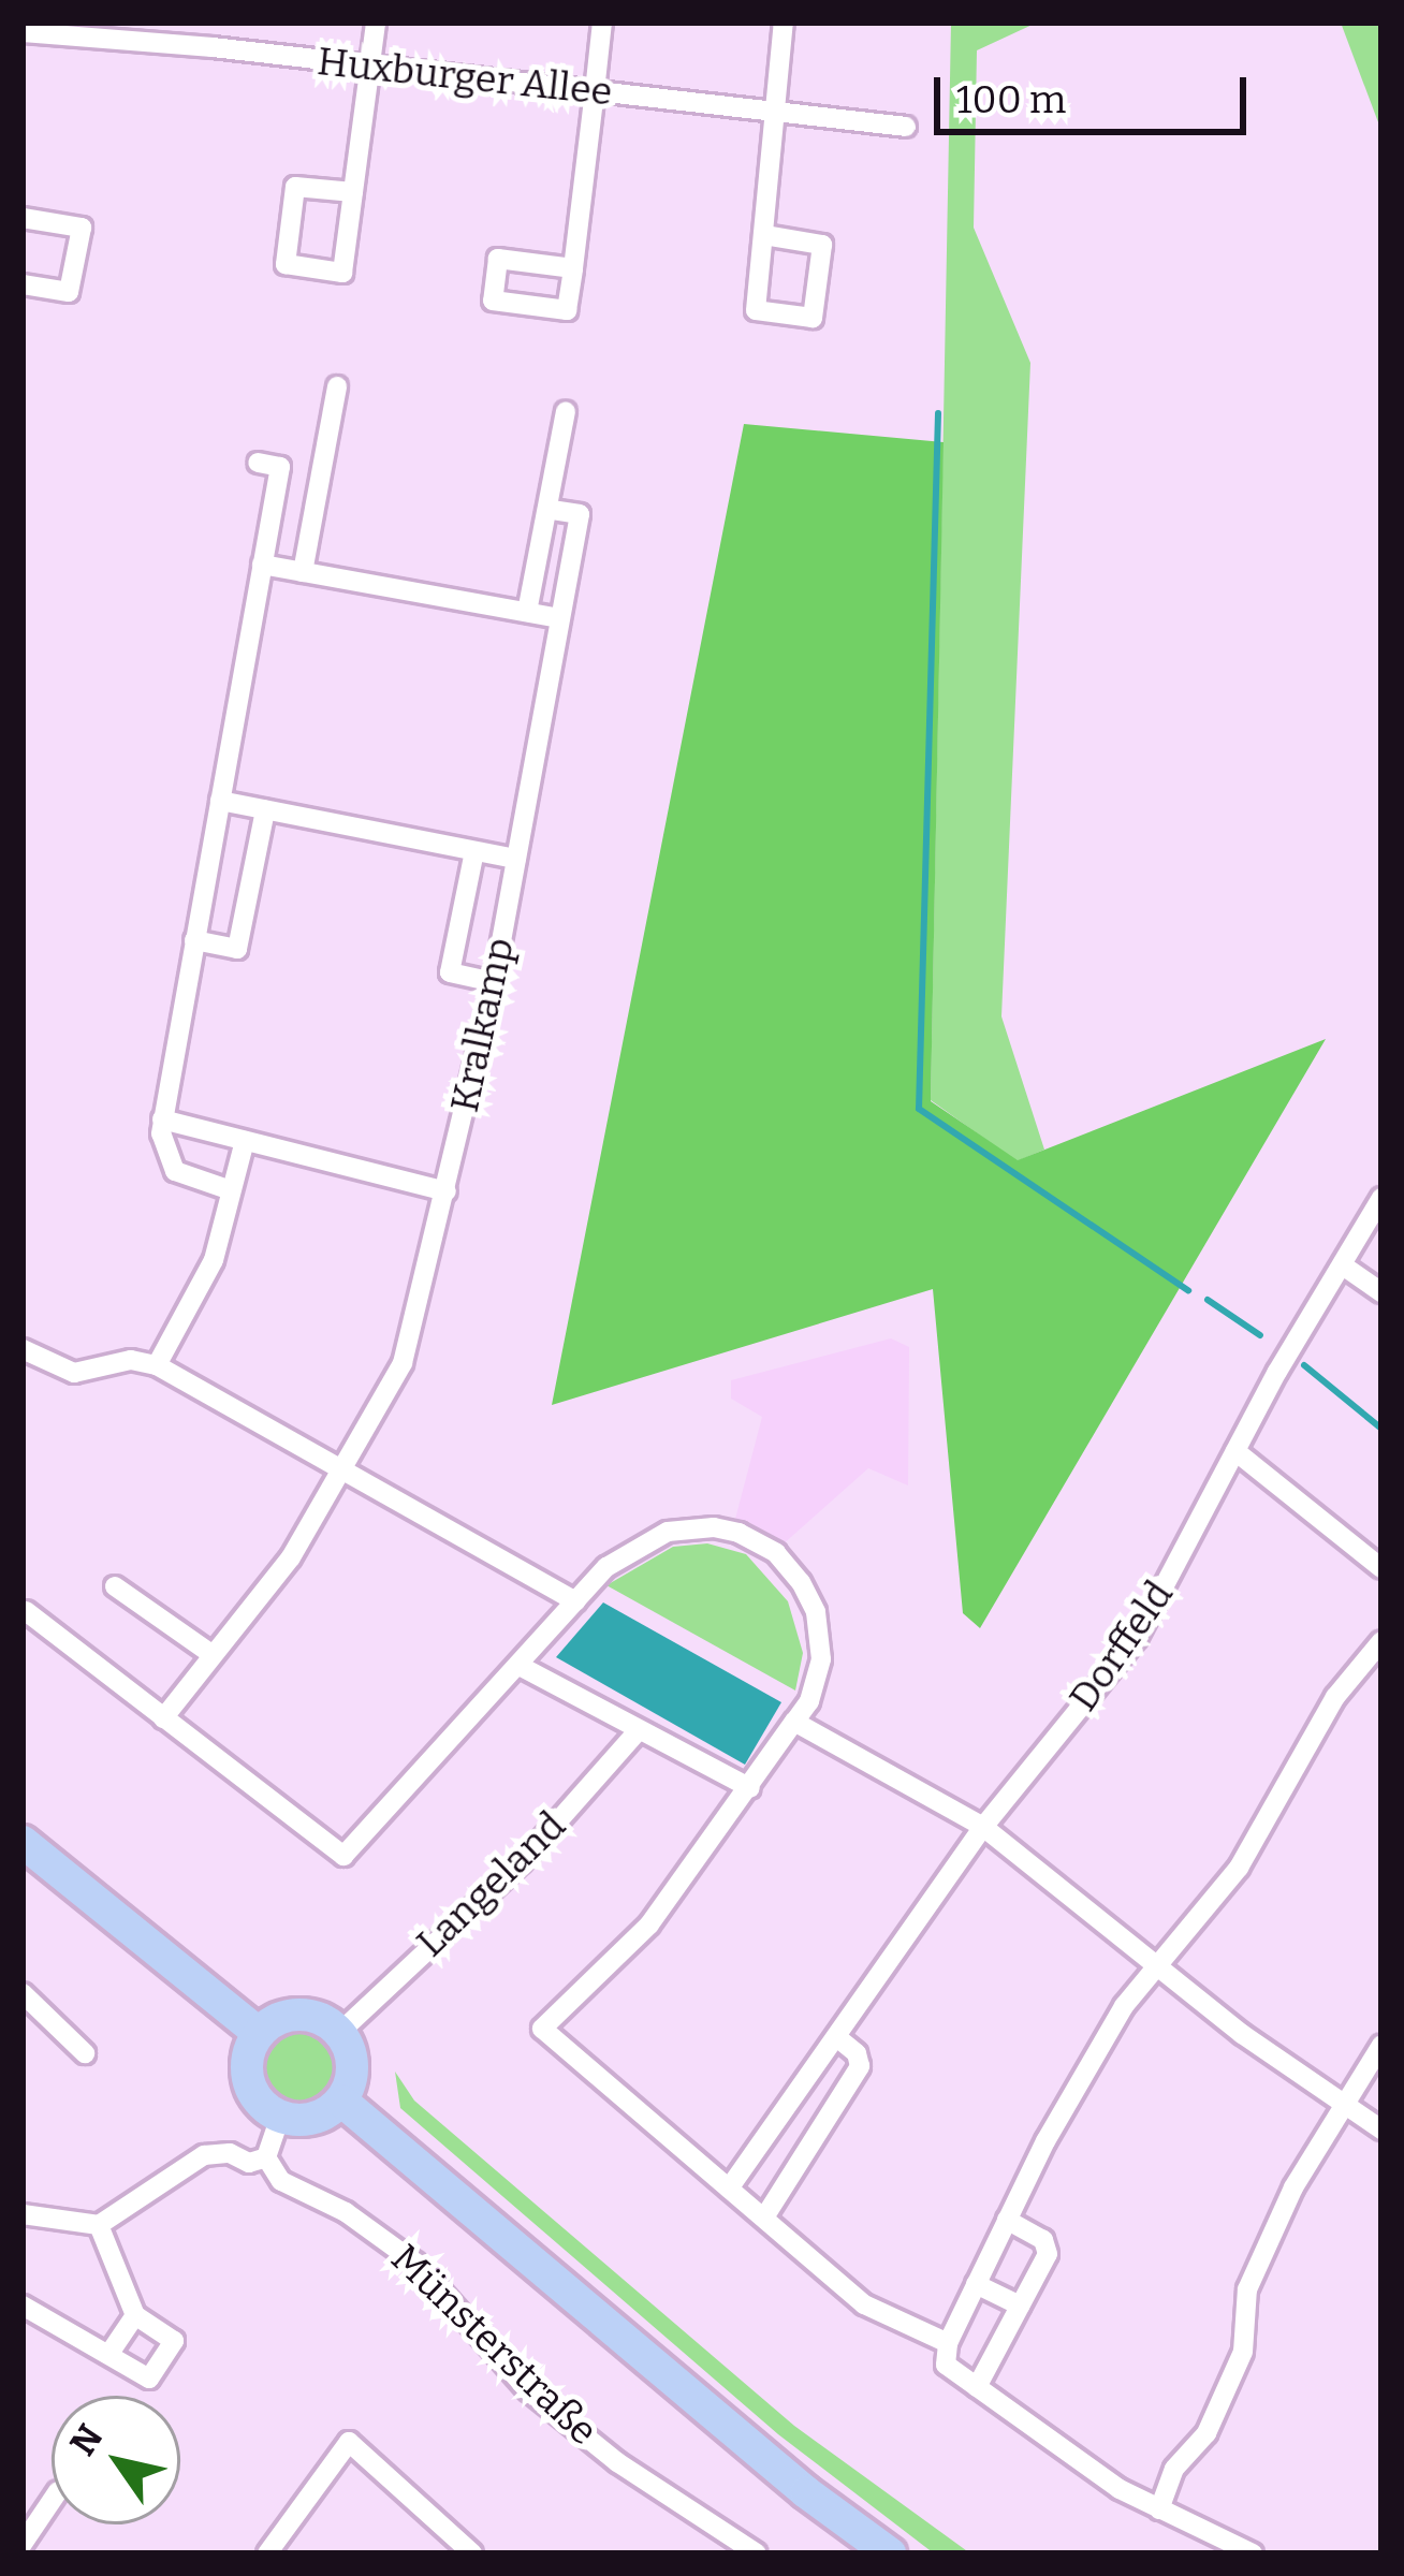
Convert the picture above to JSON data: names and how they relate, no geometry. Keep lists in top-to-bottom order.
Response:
{
  "streets": {
    "street": [
      "Huxburger Allee",
      "Kralkamp",
      "Dorffeld",
      "Langeland",
      "Münsterstraße"
    ]
  },
  "scale_bar": "100 m",
  "north": "top left"
}
